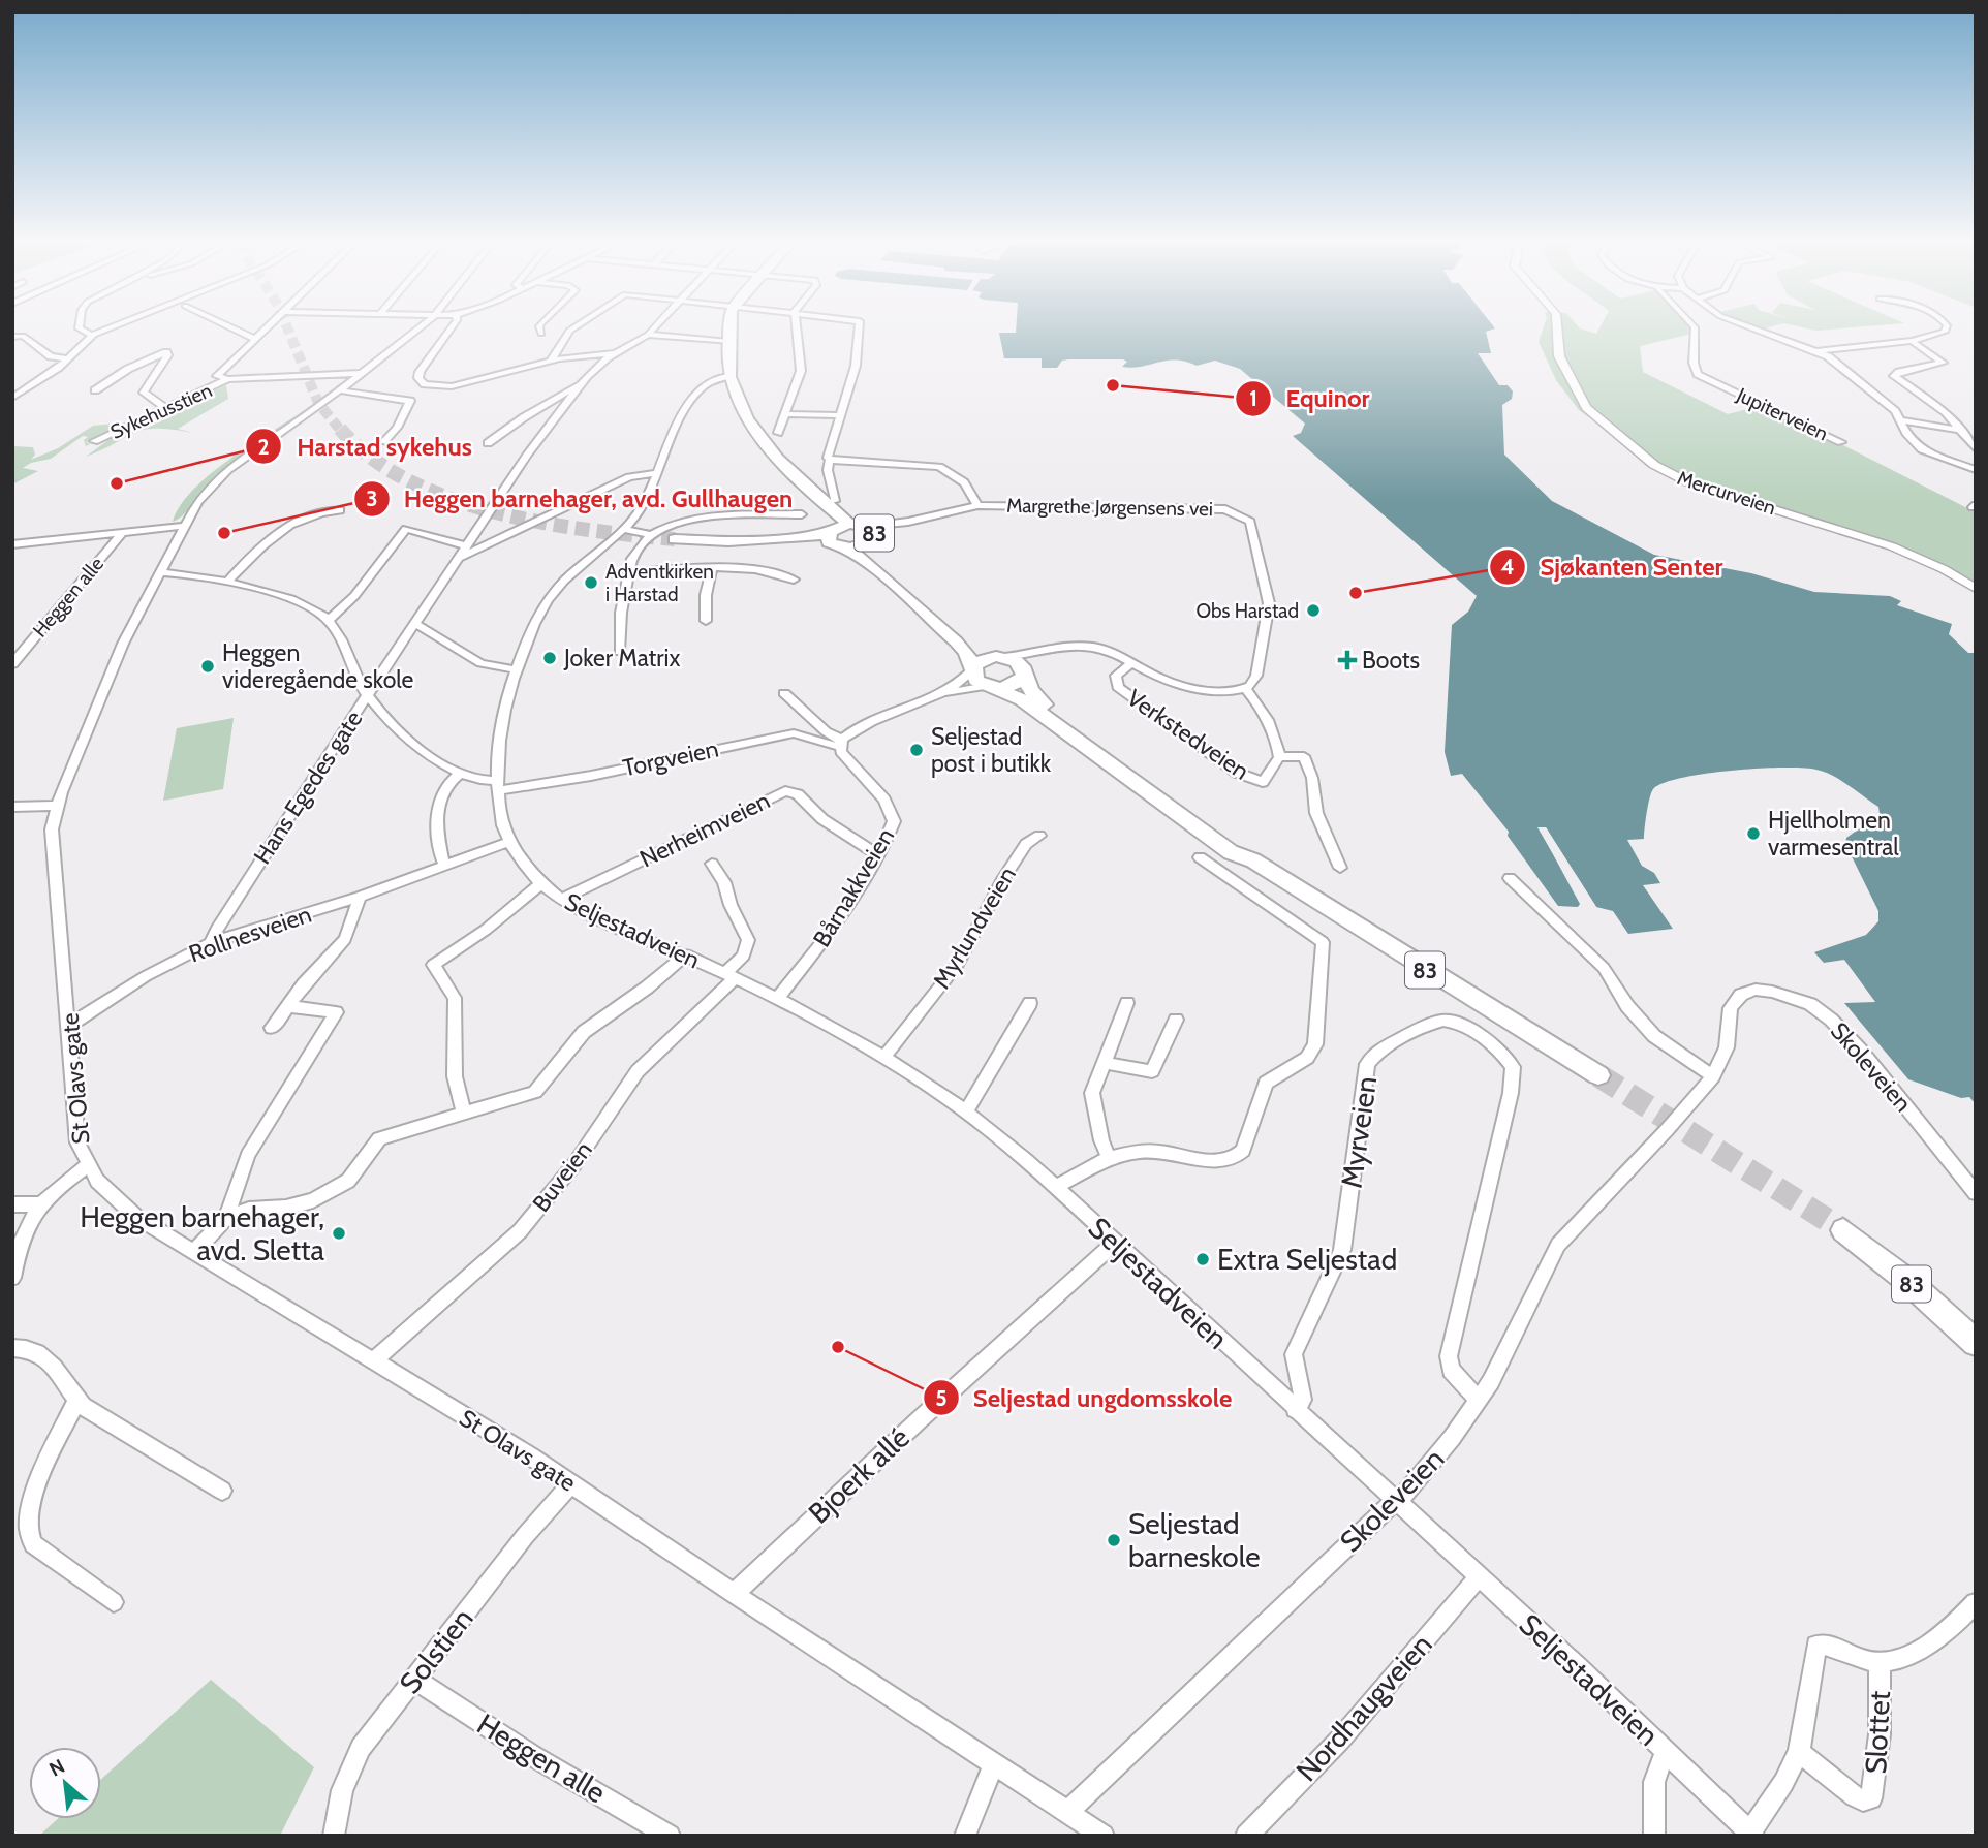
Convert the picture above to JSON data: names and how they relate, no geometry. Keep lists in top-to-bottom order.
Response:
{
  "streets": {
    "highway": ["83"],
    "main road": ["Mercurveien"],
    "street": [
      "Sykehusstien",
      "Jupiterveien",
      "Margrethe Jørgensens vei",
      "Heggen alle",
      "Verkstedveien",
      "Torgveien",
      "Hans Egedes gate",
      "Nerheimveien",
      "Bårnakkveien",
      "Myrlundveien",
      "Seljestadveien",
      "Rollnesveien",
      "Skoleveien",
      "St Olavs gate",
      "Myrveien",
      "Buveien",
      "Bjoerk allé",
      "Solstien",
      "Nordhaugveien",
      "Slottet"
    ]
  },
  "crossings": [
    ["Margrethe Jørgensens vei", "83"],
    ["Margrethe Jørgensens vei", "Verkstedveien"],
    ["83", "Seljestadveien"],
    ["Heggen alle", "Solstien"],
    ["Torgveien", "Bårnakkveien"],
    ["Torgveien", "Seljestadveien"],
    ["Hans Egedes gate", "Rollnesveien"],
    ["Nerheimveien", "Bårnakkveien"],
    ["Nerheimveien", "Seljestadveien"],
    ["Bårnakkveien", "Seljestadveien"],
    ["Myrlundveien", "Seljestadveien"],
    ["Seljestadveien", "Rollnesveien"],
    ["Seljestadveien", "Skoleveien"],
    ["Seljestadveien", "Myrveien"],
    ["Seljestadveien", "Buveien"],
    ["Seljestadveien", "Bjoerk allé"],
    ["Seljestadveien", "Nordhaugveien"],
    ["Seljestadveien", "Slottet"],
    ["Rollnesveien", "St Olavs gate"],
    ["Skoleveien", "St Olavs gate"],
    ["Skoleveien", "Myrveien"],
    ["St Olavs gate", "Buveien"],
    ["St Olavs gate", "Bjoerk allé"],
    ["St Olavs gate", "Solstien"]
  ],
  "places": {
    "other": [
      "Equinor",
      "Harstad sykehus",
      "Heggen barnehager, avd. Gullhaugen",
      "Adventkirken i Harstad",
      "Sjøkanten Senter",
      "Obs Harstad",
      "Joker Matrix",
      "Heggen videregående skole",
      "Seljestad post i butikk",
      "Hjellholmen varmesentral",
      "Heggen barnehager, avd. Sletta",
      "Extra Seljestad",
      "Seljestad ungdomsskole",
      "Seljestad barneskole"
    ],
    "health": ["Boots"]
  },
  "north": "top left"
}
